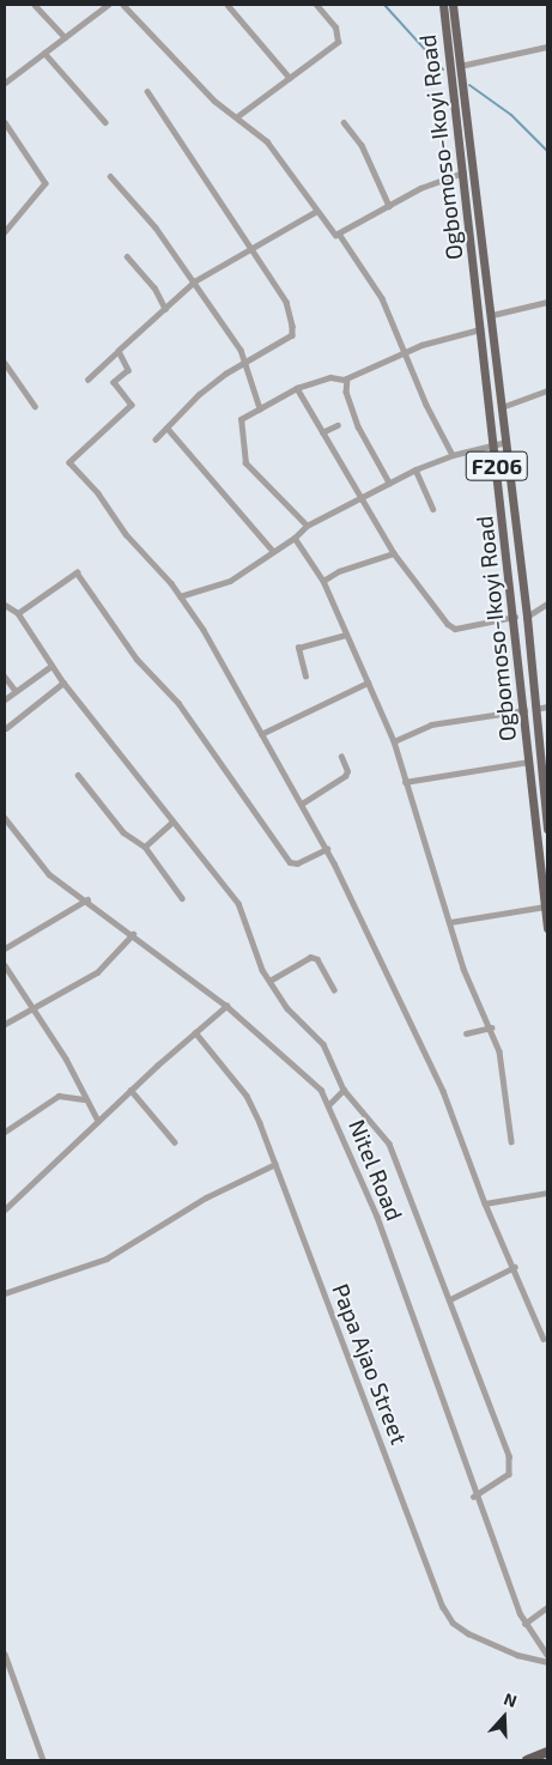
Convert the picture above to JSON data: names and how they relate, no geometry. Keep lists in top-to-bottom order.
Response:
{
  "streets": {
    "main road": ["Ogbomoso-Ikoyi Road", "F206"],
    "street": ["Nitel Road", "Papa Ajao Street"]
  },
  "north": "top"
}
